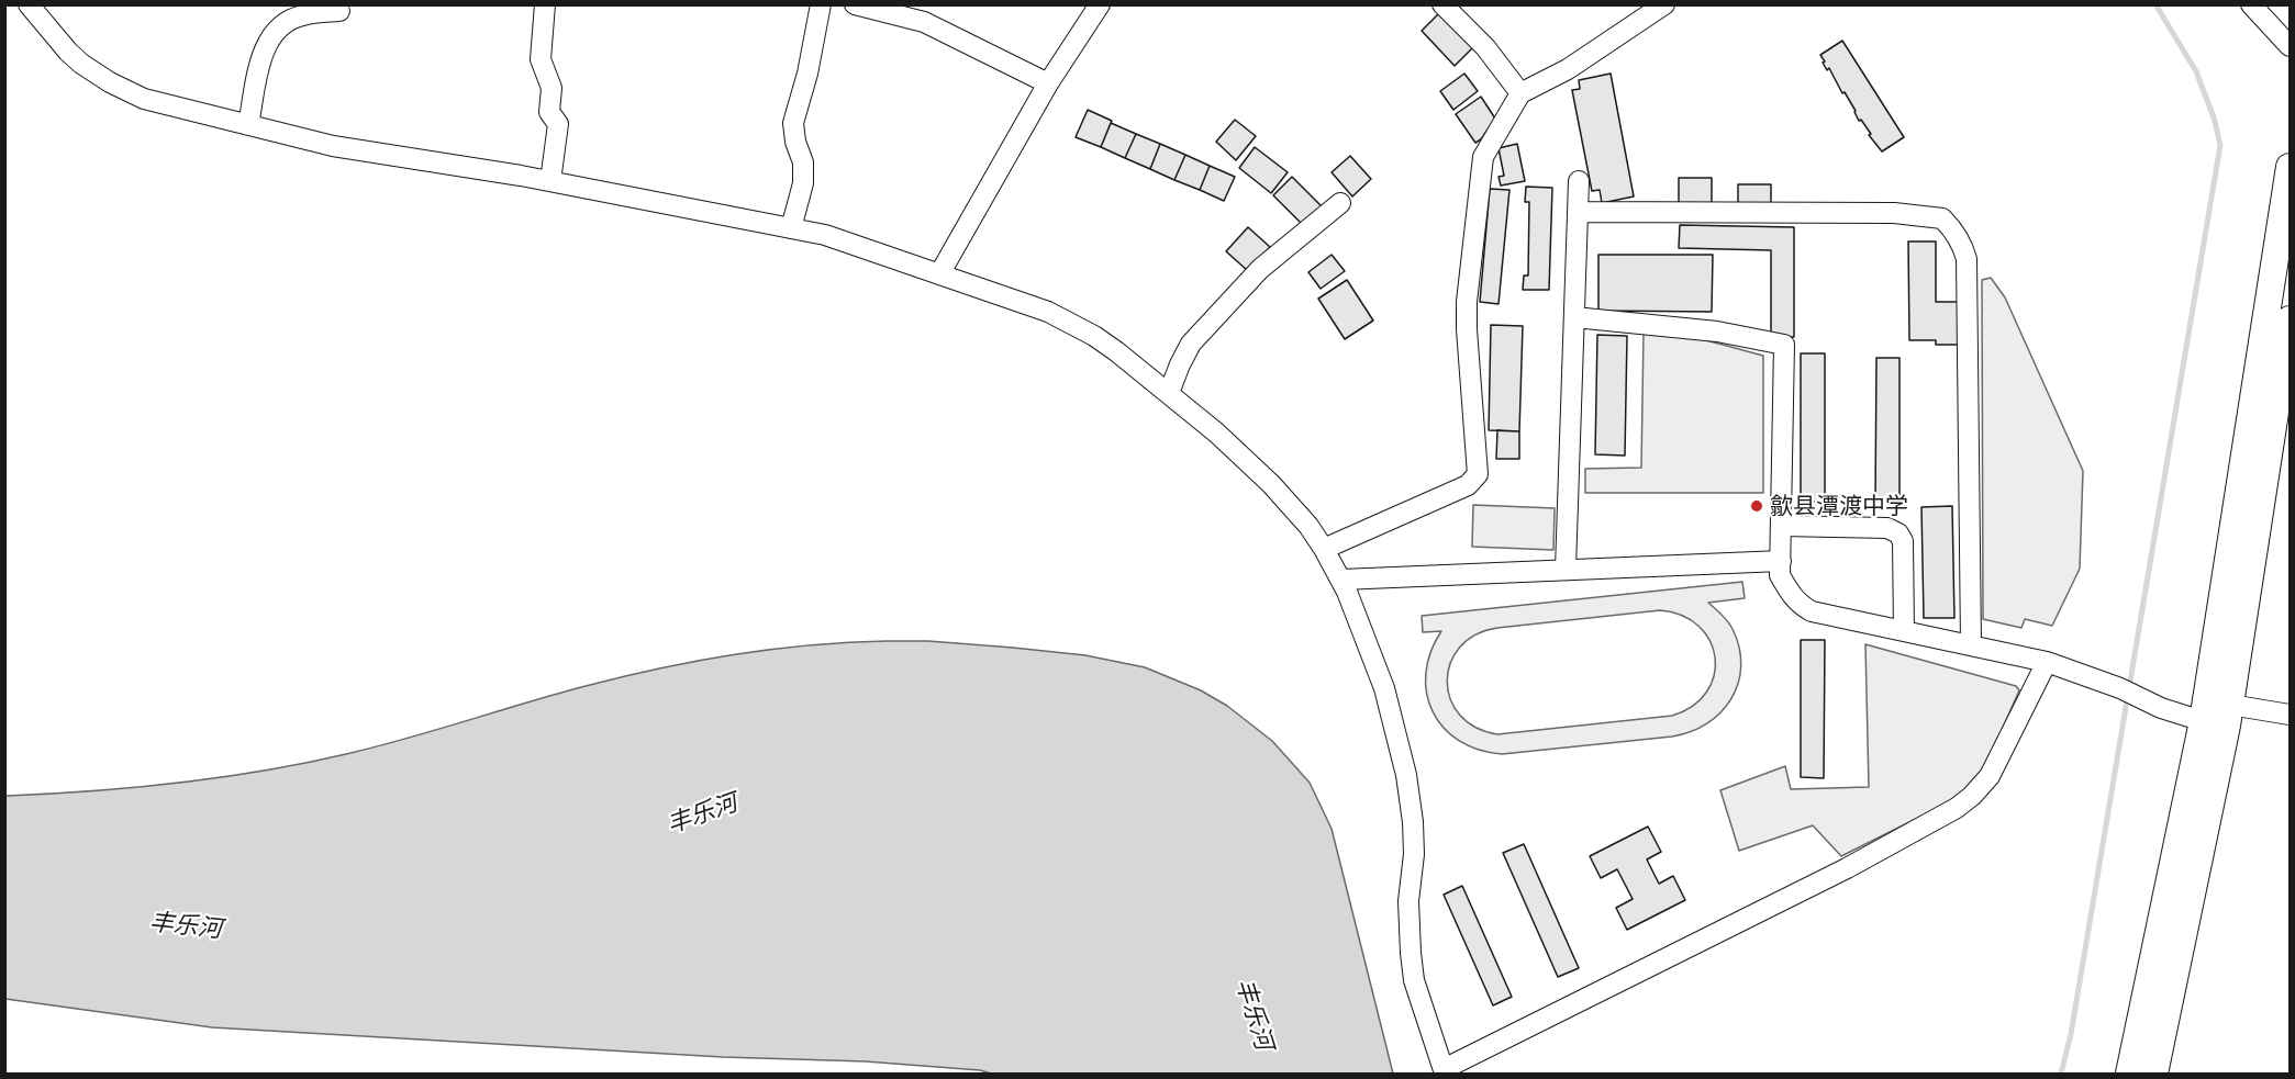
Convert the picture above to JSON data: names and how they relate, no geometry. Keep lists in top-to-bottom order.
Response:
{
  "water": ["丰乐河"],
  "places": ["歙县潭渡中学"]
}
